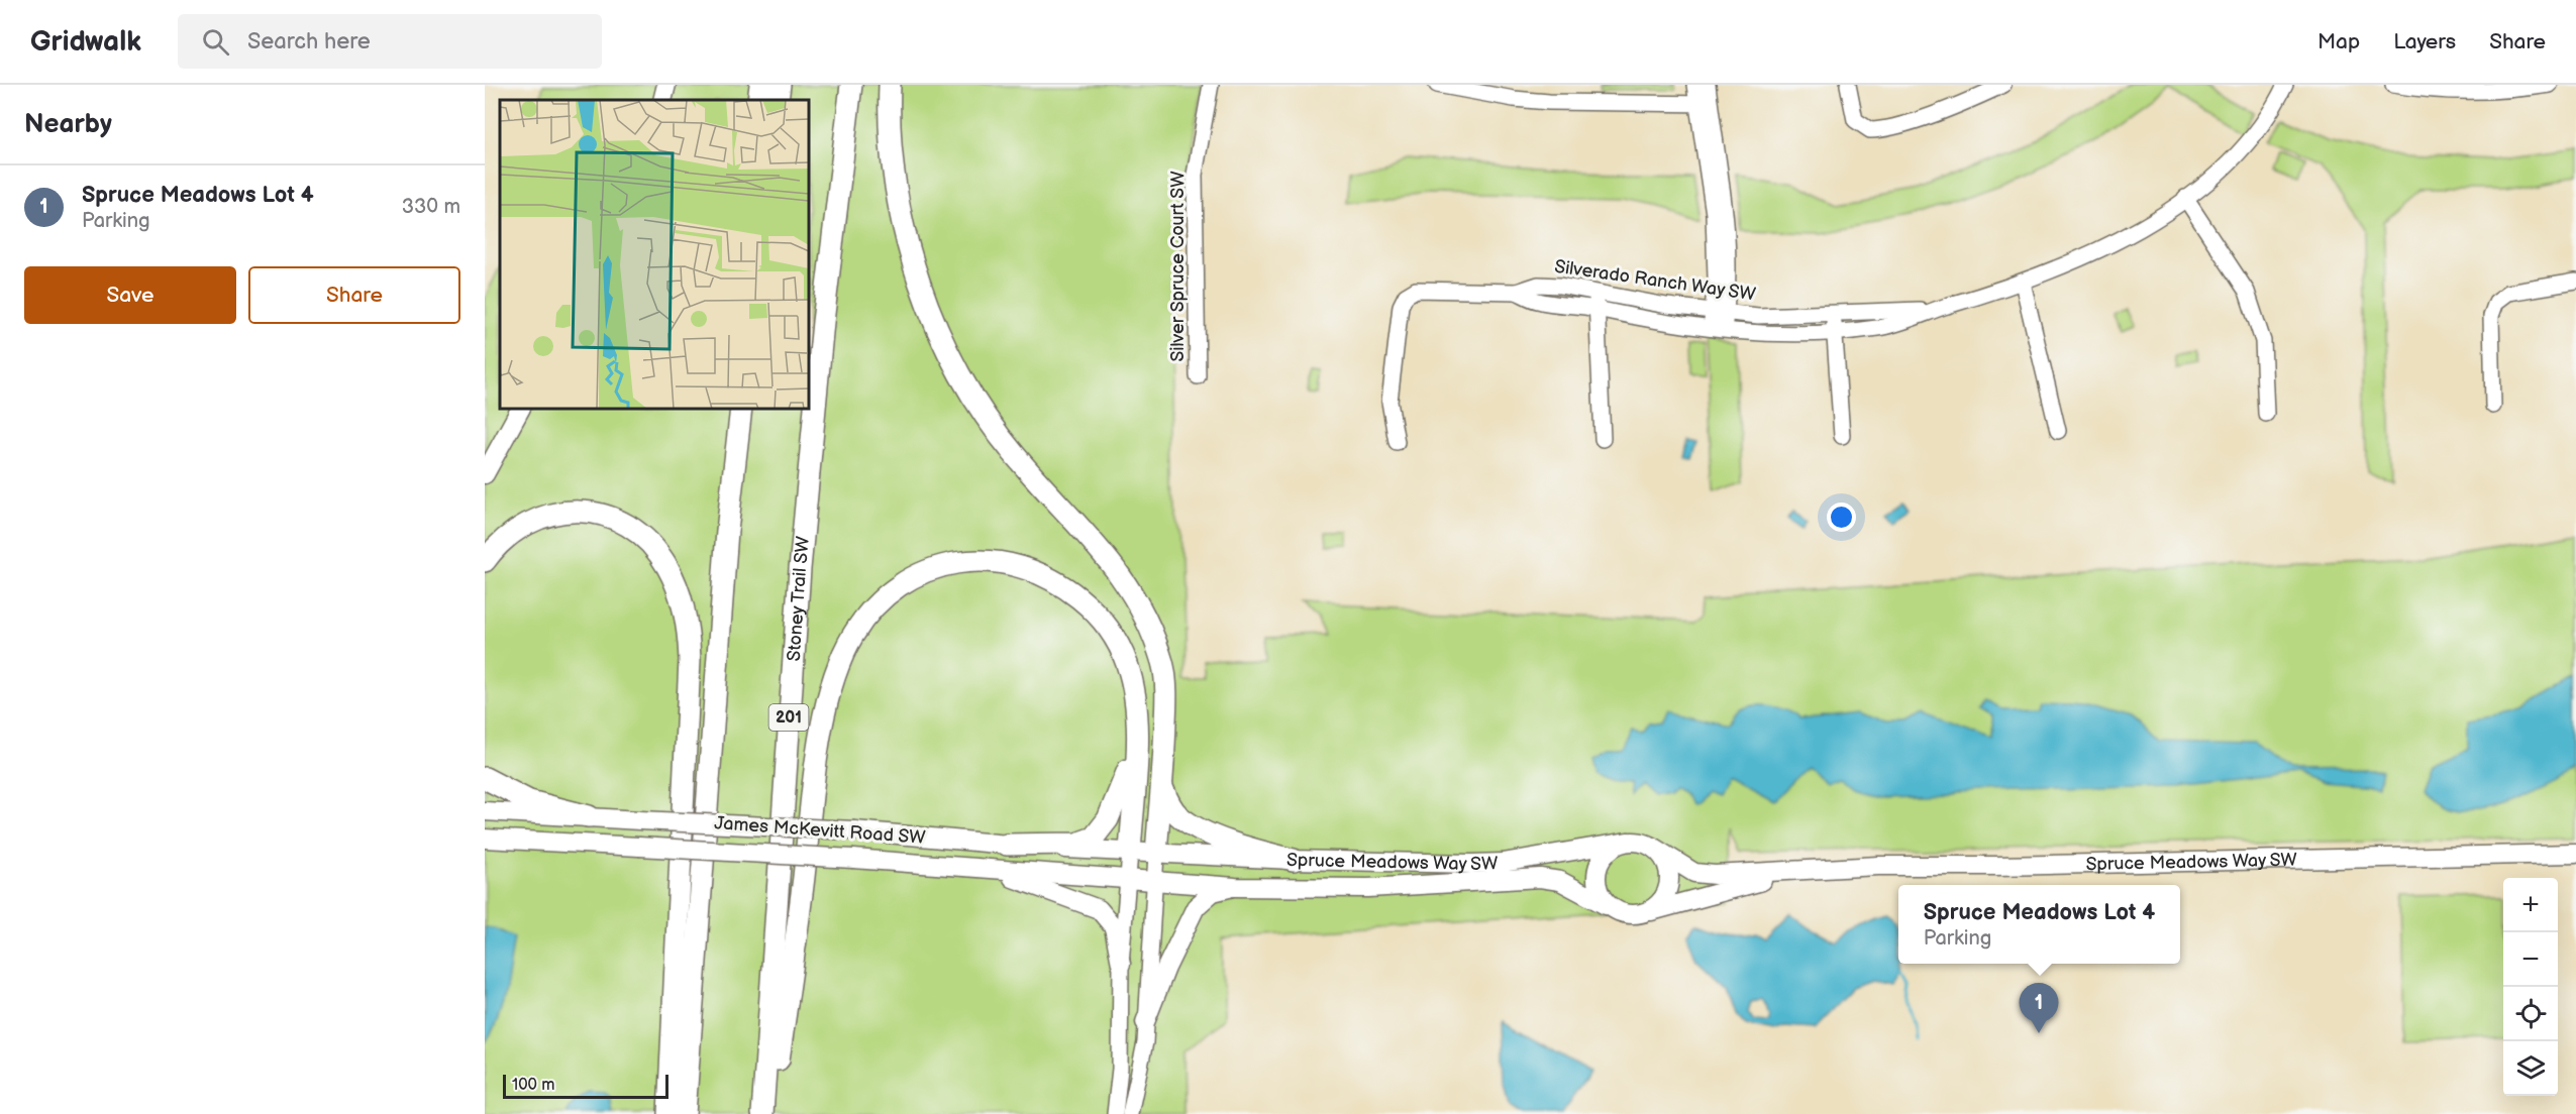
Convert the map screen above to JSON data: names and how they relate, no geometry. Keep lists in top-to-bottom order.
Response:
{
  "streets": {
    "highway": ["Stoney Trail SW", "201"],
    "main road": ["James McKevitt Road SW", "Spruce Meadows Way SW"],
    "street": ["Silver Spruce Court SW", "Silverado Ranch Way SW"]
  },
  "crossings": [
    ["James McKevitt Road SW", "Spruce Meadows Way SW"]
  ],
  "scale_bar": "100 m",
  "page": {
    "header": "Gridwalk",
    "search": "Search here",
    "nav": ["Map", "Layers", "Share"],
    "heading": "Nearby",
    "list": [
      {
        "mark": "1",
        "name": "Spruce Meadows Lot 4",
        "note": "Parking",
        "value": "330 m"
      }
    ],
    "buttons": ["Save", "Share"],
    "map_buttons": ["+", "−"],
    "popup": ["Spruce Meadows Lot 4", "Parking"],
    "pins": "1",
    "scale": "100 m"
  }
}
